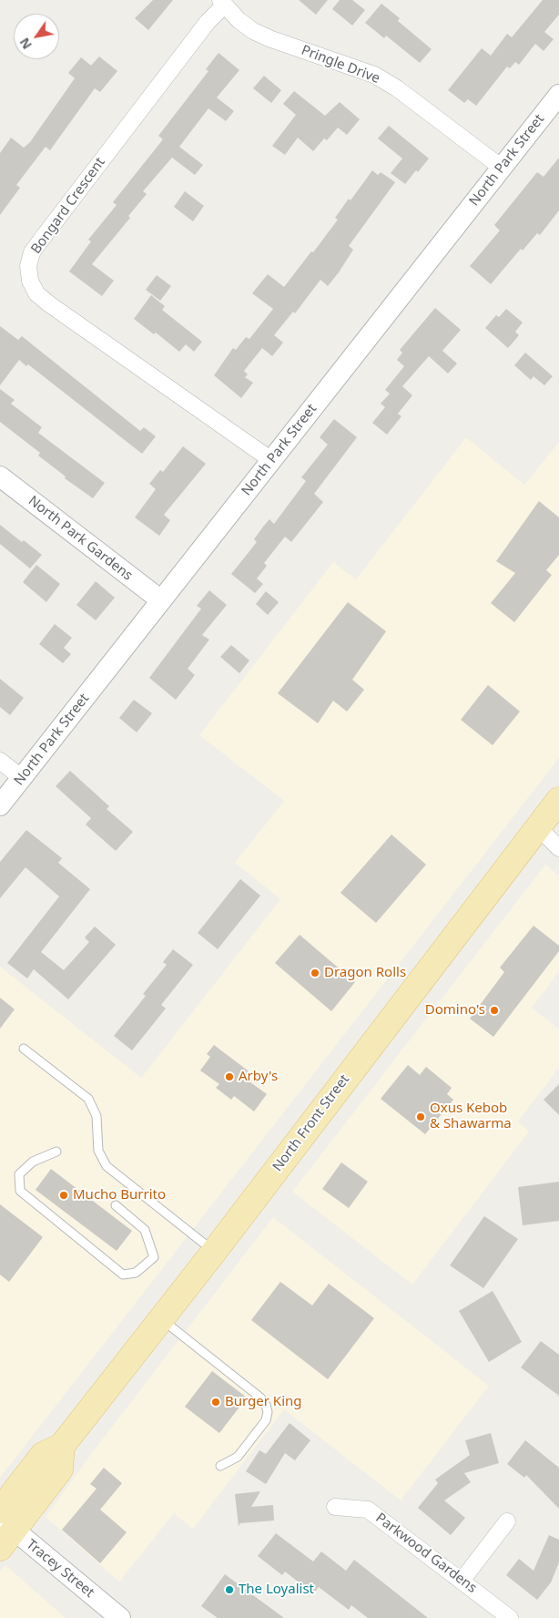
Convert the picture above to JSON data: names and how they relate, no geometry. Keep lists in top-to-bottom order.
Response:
{
  "streets": {
    "main road": ["North Front Street"],
    "street": [
      "Pringle Drive",
      "North Park Street",
      "Bongard Crescent",
      "North Park Gardens",
      "Parkwood Gardens",
      "Tracey Street"
    ]
  },
  "crossings": [
    ["Pringle Drive", "North Park Street"],
    ["Pringle Drive", "Bongard Crescent"],
    ["North Park Street", "Bongard Crescent"],
    ["North Park Street", "North Park Gardens"],
    ["North Front Street", "Tracey Street"]
  ],
  "places": [
    "Dragon Rolls",
    "Domino's",
    "Arby's",
    "Oxus Kebob & Shawarma",
    "Mucho Burrito",
    "Burger King",
    "The Loyalist"
  ],
  "north": "bottom left"
}
